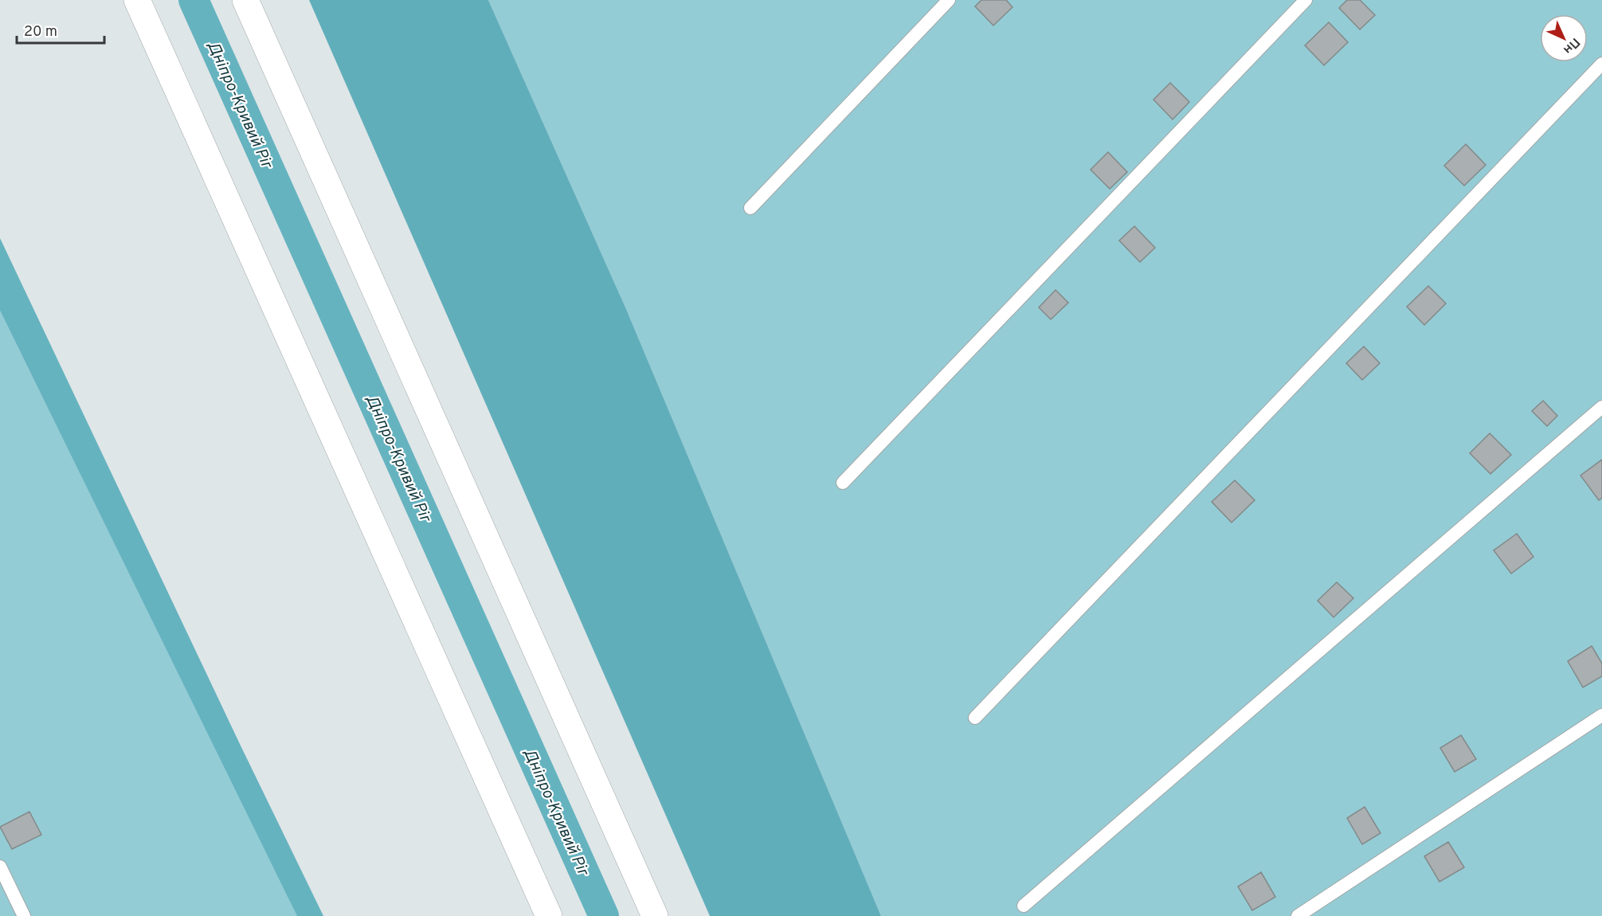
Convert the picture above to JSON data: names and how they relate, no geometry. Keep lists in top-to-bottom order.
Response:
{
  "water": ["Дніпро-Кривий Ріг"],
  "scale_bar": "20 m",
  "north": "bottom right"
}
